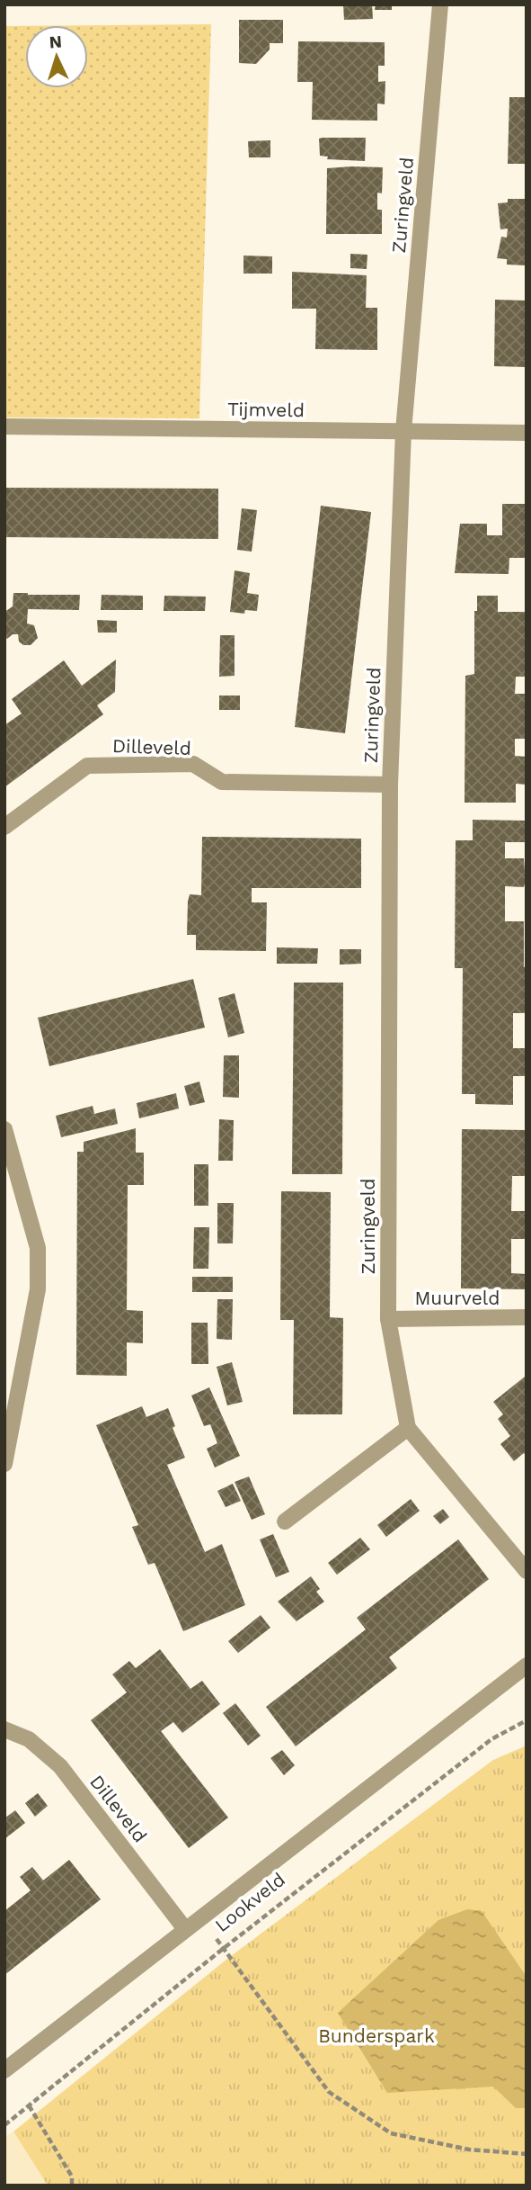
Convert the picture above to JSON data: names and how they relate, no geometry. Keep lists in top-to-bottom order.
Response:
{
  "streets": {
    "street": [
      "Zuringveld",
      "Tijmveld",
      "Dilleveld",
      "Muurveld",
      "Lookveld"
    ]
  },
  "crossings": [
    ["Zuringveld", "Tijmveld"],
    ["Zuringveld", "Dilleveld"],
    ["Zuringveld", "Muurveld"],
    ["Dilleveld", "Lookveld"]
  ],
  "parks": ["Bunderspark"],
  "north": "top"
}
